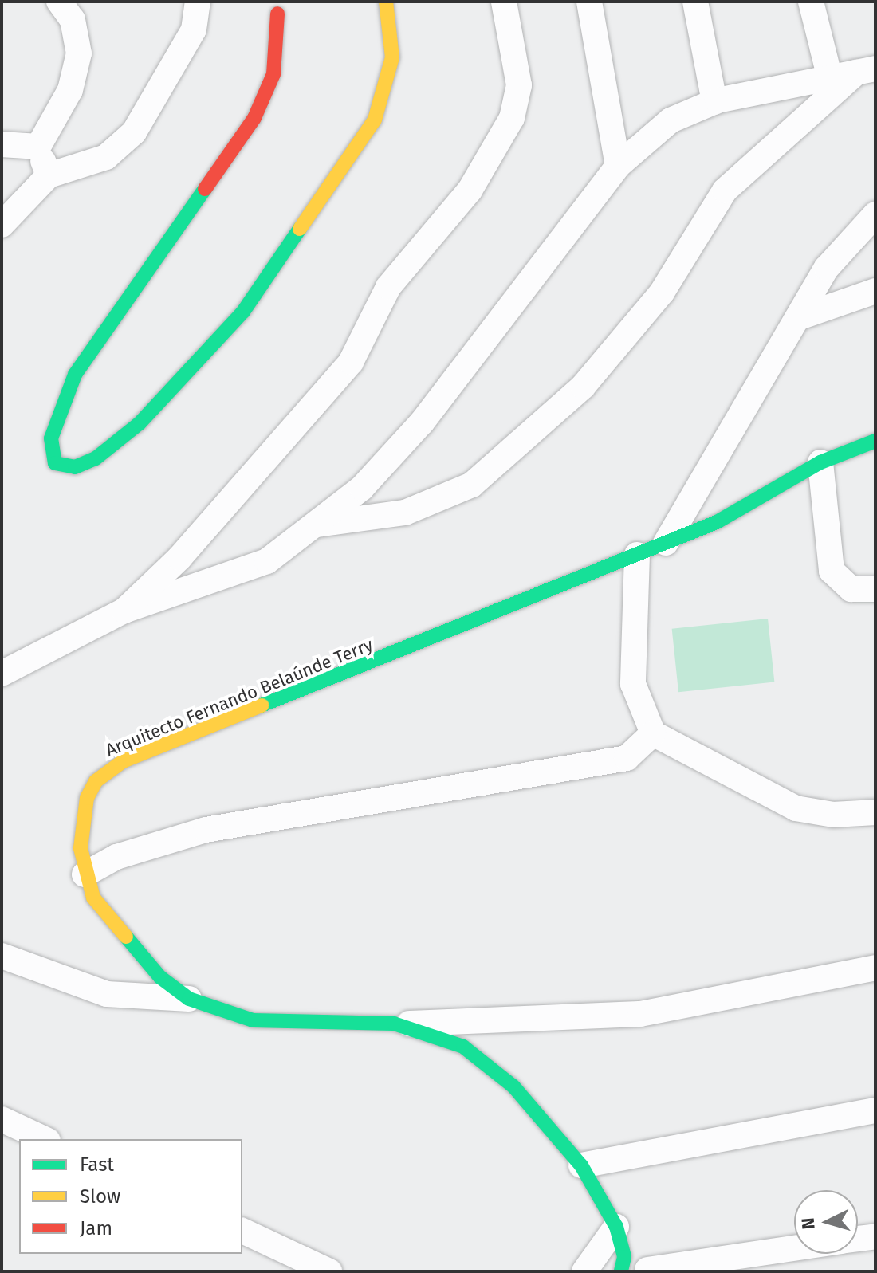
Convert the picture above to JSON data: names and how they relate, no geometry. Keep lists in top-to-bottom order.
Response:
{
  "streets": {
    "main road": ["Arquitecto Fernando Belaúnde Terry"]
  },
  "legend": ["Fast", "Slow", "Jam"],
  "north": "left"
}
